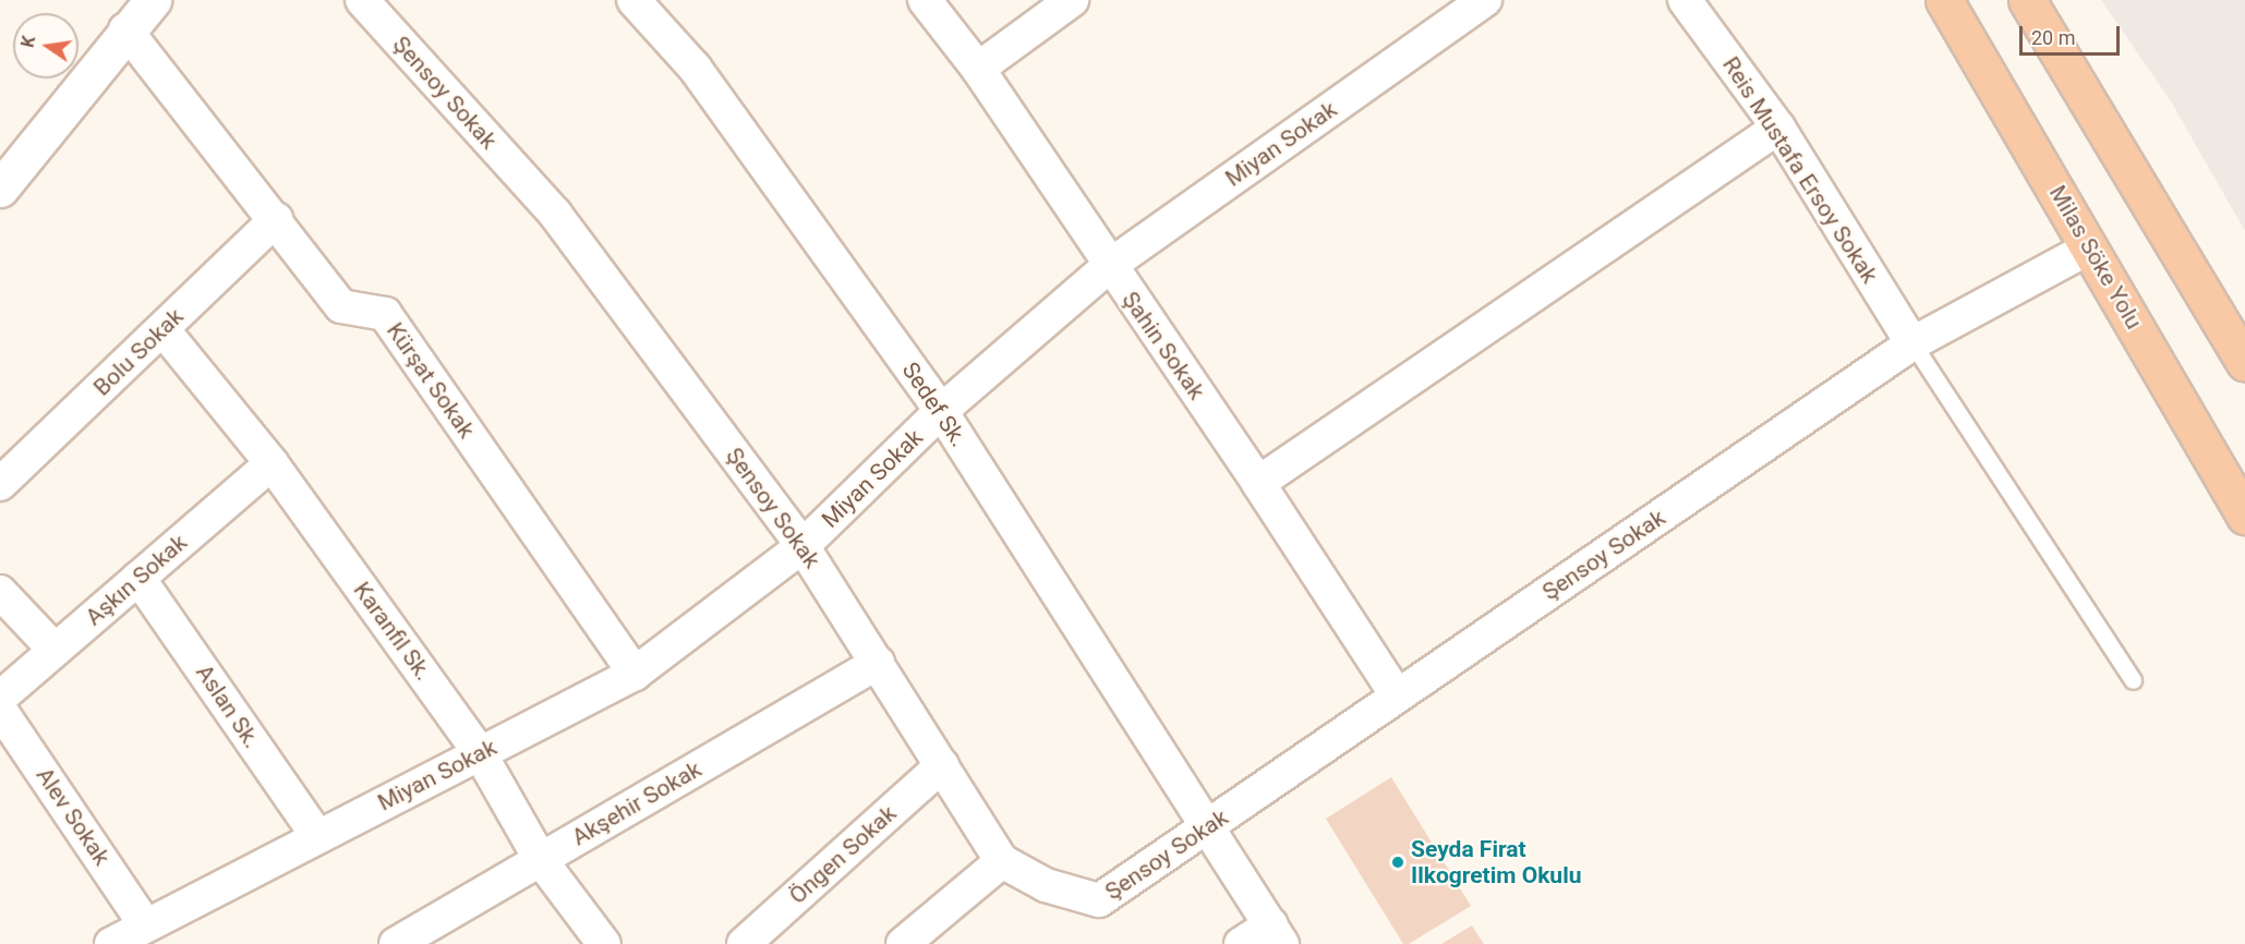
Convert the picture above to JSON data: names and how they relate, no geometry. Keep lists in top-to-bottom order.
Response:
{
  "streets": {
    "highway": ["Milas Söke Yolu"],
    "street": [
      "Şensoy Sokak",
      "Miyan Sokak",
      "Reis Mustafa Ersoy Sokak",
      "Şahin Sokak",
      "Bolu Sokak",
      "Kürşat Sokak",
      "Sedef Sk.",
      "Aşkın Sokak",
      "Karanfil Sk.",
      "Aslan Sk.",
      "Akşehir Sokak",
      "Alev Sokak",
      "Öngen Sokak"
    ]
  },
  "crossings": [
    ["Şensoy Sokak", "Miyan Sokak"],
    ["Şensoy Sokak", "Reis Mustafa Ersoy Sokak"],
    ["Şensoy Sokak", "Milas Söke Yolu"],
    ["Şensoy Sokak", "Şahin Sokak"],
    ["Şensoy Sokak", "Sedef Sk."],
    ["Şensoy Sokak", "Akşehir Sokak"],
    ["Şensoy Sokak", "Öngen Sokak"],
    ["Miyan Sokak", "Şahin Sokak"],
    ["Miyan Sokak", "Kürşat Sokak"],
    ["Miyan Sokak", "Sedef Sk."],
    ["Miyan Sokak", "Karanfil Sk."],
    ["Miyan Sokak", "Aslan Sk."],
    ["Miyan Sokak", "Alev Sokak"],
    ["Bolu Sokak", "Kürşat Sokak"],
    ["Bolu Sokak", "Karanfil Sk."],
    ["Aşkın Sokak", "Karanfil Sk."],
    ["Aşkın Sokak", "Aslan Sk."],
    ["Karanfil Sk.", "Akşehir Sokak"]
  ],
  "places": ["Seyda Firat Ilkogretim Okulu"],
  "scale_bar": "20 m",
  "north": "left"
}
